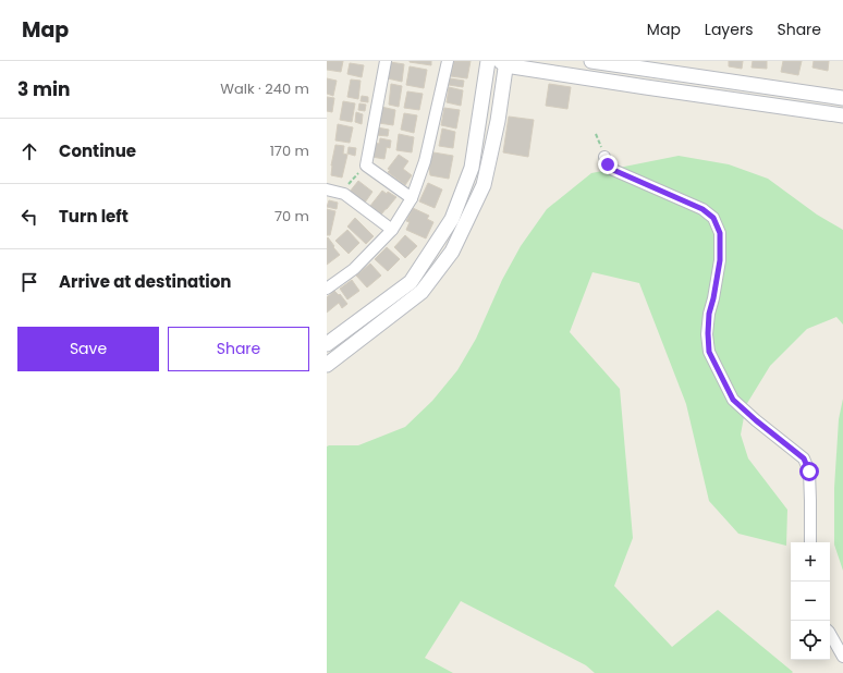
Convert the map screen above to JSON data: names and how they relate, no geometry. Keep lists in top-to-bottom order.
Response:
{
  "page": {
    "header": "Map",
    "nav": ["Map", "Layers", "Share"],
    "heading": ["3 min", "Walk · 240 m"],
    "list": [
      ["Continue", "170 m"],
      ["Turn left", "70 m"],
      "Arrive at destination"
    ],
    "buttons": ["Save", "Share"],
    "map_buttons": ["+", "−"]
  }
}
